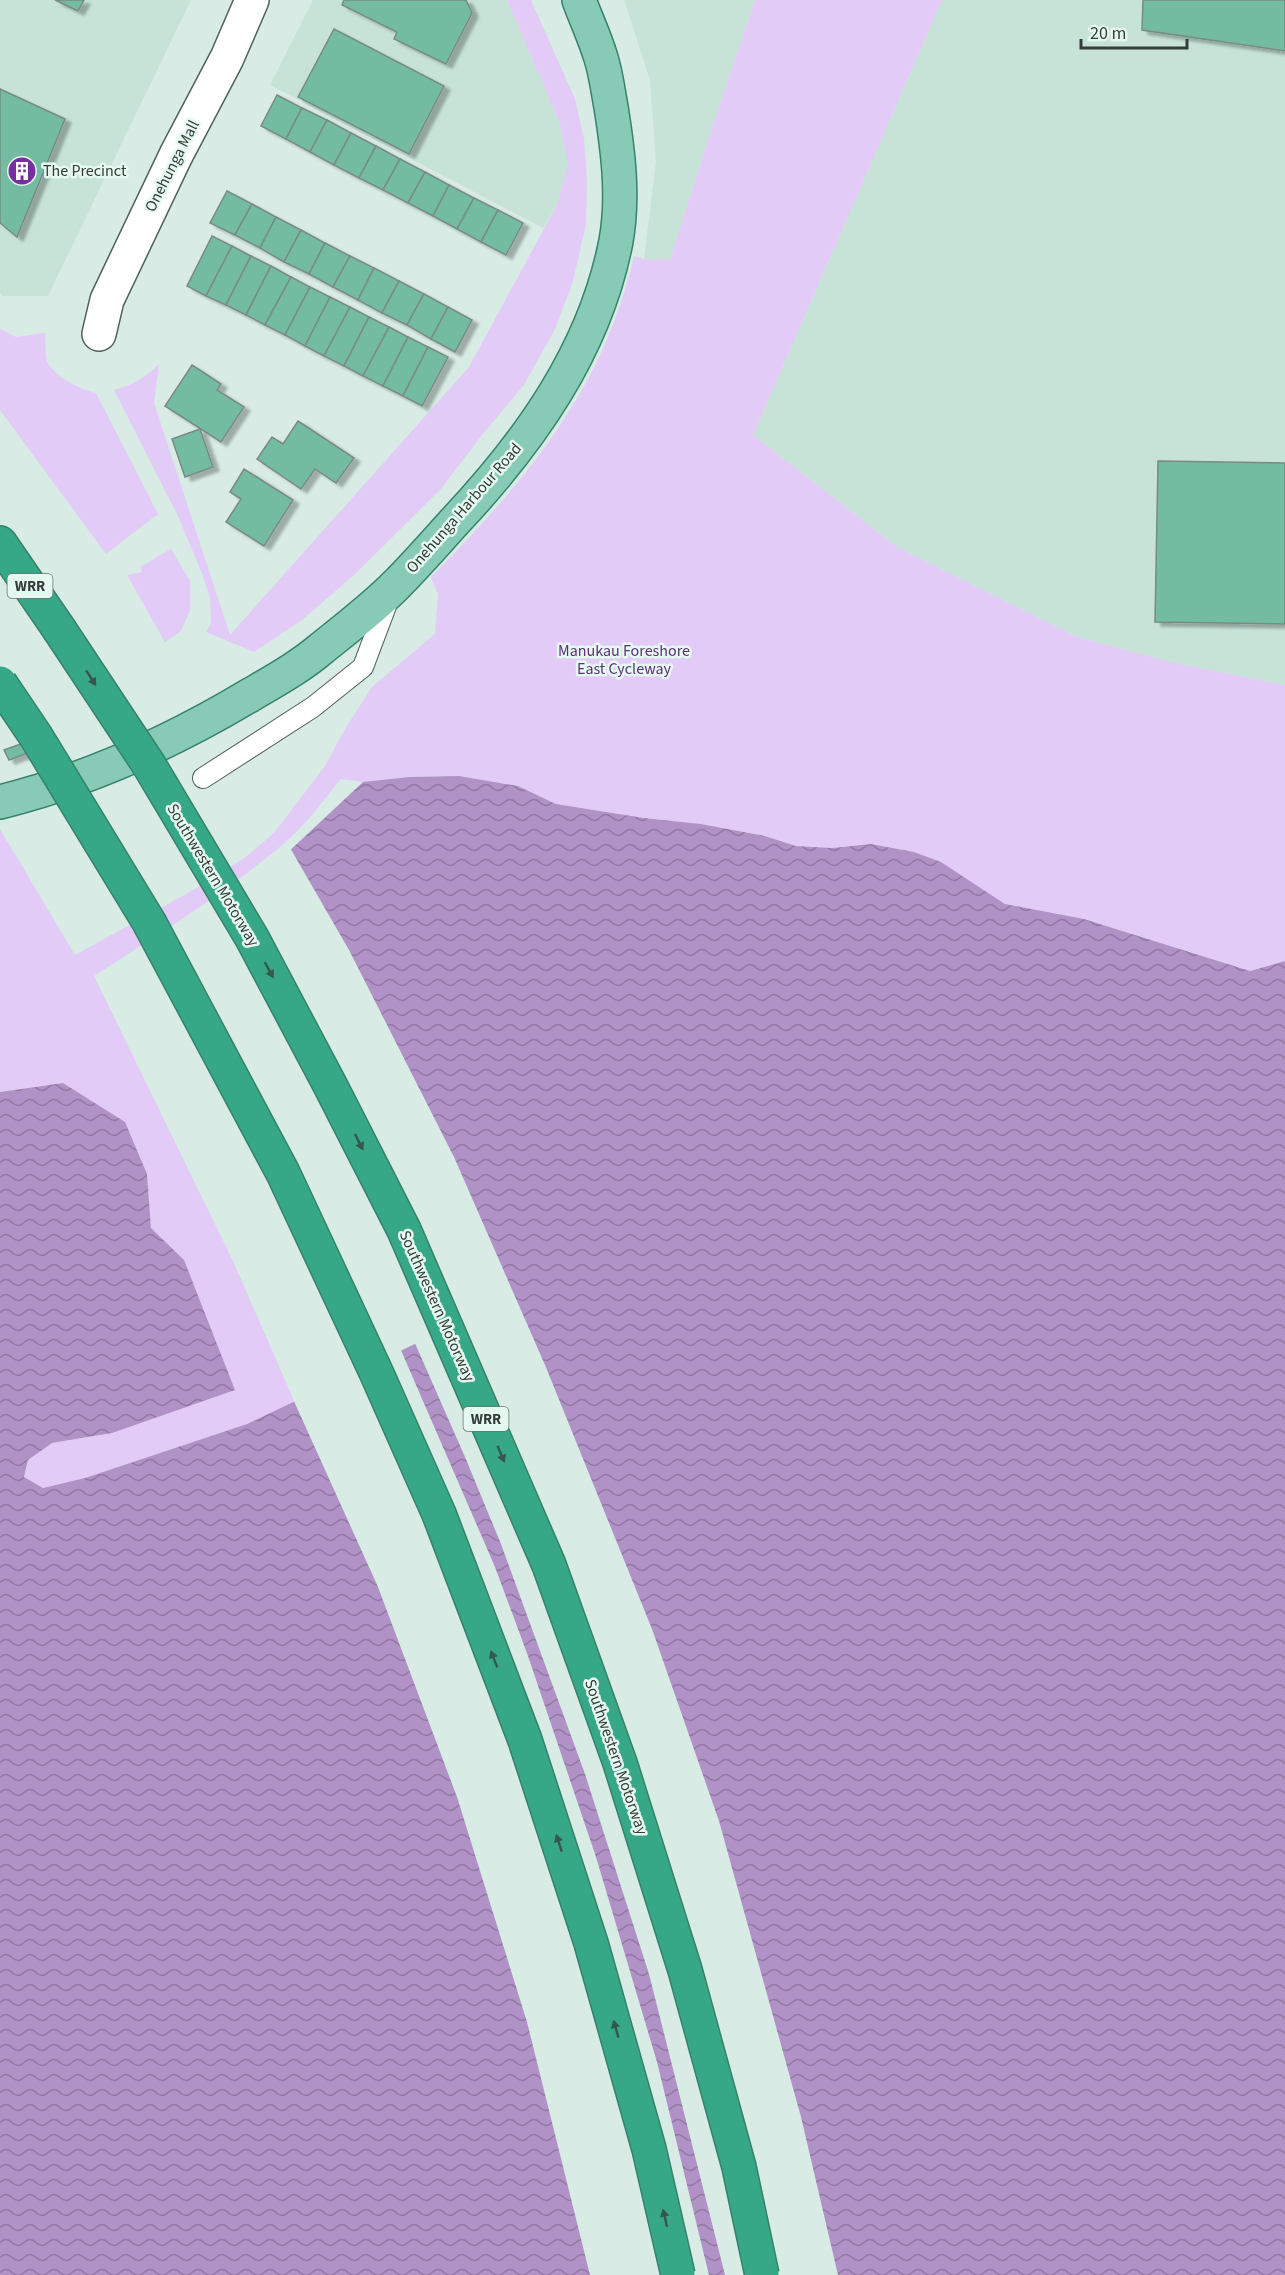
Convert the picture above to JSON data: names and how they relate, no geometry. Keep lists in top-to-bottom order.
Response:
{
  "streets": {
    "highway": ["WRR", "Southwestern Motorway"],
    "main road": ["Onehunga Harbour Road"],
    "street": ["Onehunga Mall"]
  },
  "parks": ["Manukau Foreshore East Cycleway"],
  "places": {
    "building": ["The Precinct"]
  },
  "scale_bar": "20 m"
}
